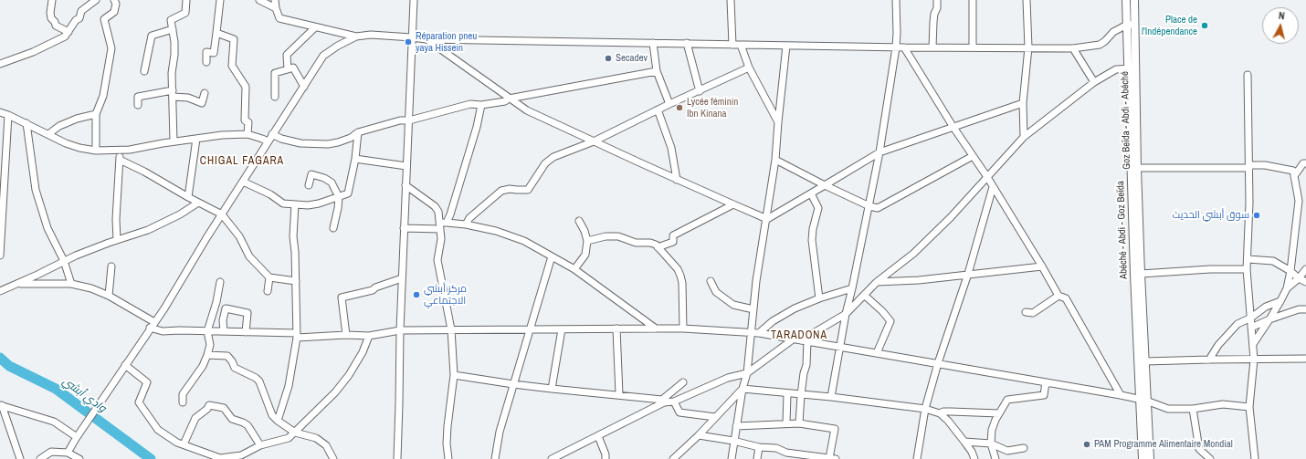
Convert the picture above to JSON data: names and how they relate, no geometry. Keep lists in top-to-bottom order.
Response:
{
  "streets": {
    "main road": ["Goz Beïda - Abdi - Abéché", "Abéché - Abdi - Goz Beïda"]
  },
  "crossings": [
    ["Goz Beïda - Abdi - Abéché", "Abéché - Abdi - Goz Beïda"]
  ],
  "districts": ["CHIGAL FAGARA", "TARADONA"],
  "water": ["وادي أبشي"],
  "places": [
    "Place de l'Indépendance",
    "Réparation pneu yaya Hissein",
    "Secadev",
    "Lycée féminin Ibn Kinana",
    "سوق أبشي الحديث",
    "مركز أبشي الاجتماعي",
    "PAM Programme Alimentaire Mondial"
  ],
  "north": "top"
}
